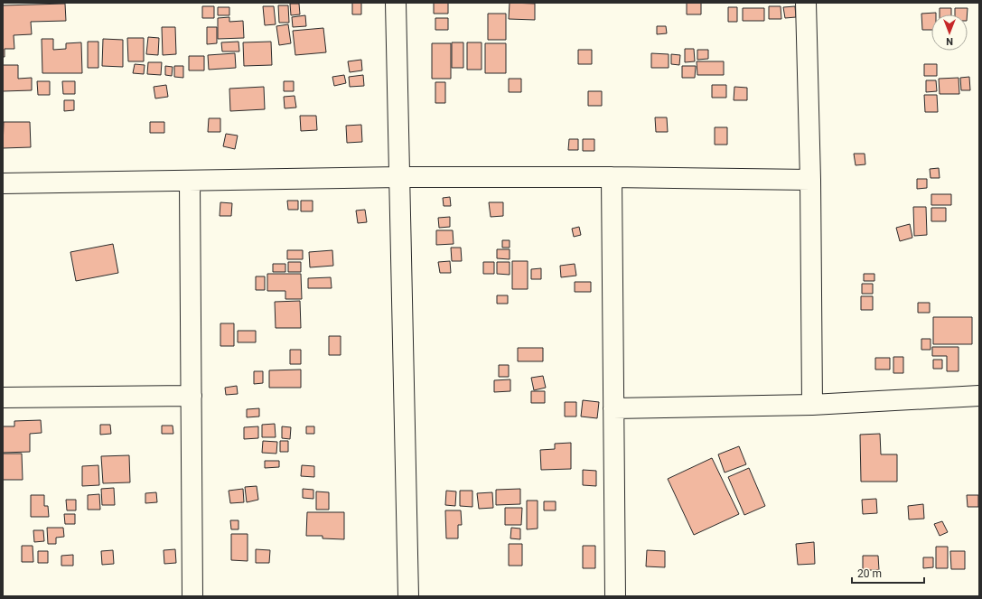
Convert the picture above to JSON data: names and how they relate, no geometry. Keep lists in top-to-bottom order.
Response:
{
  "scale_bar": "20 m",
  "north": "bottom"
}
